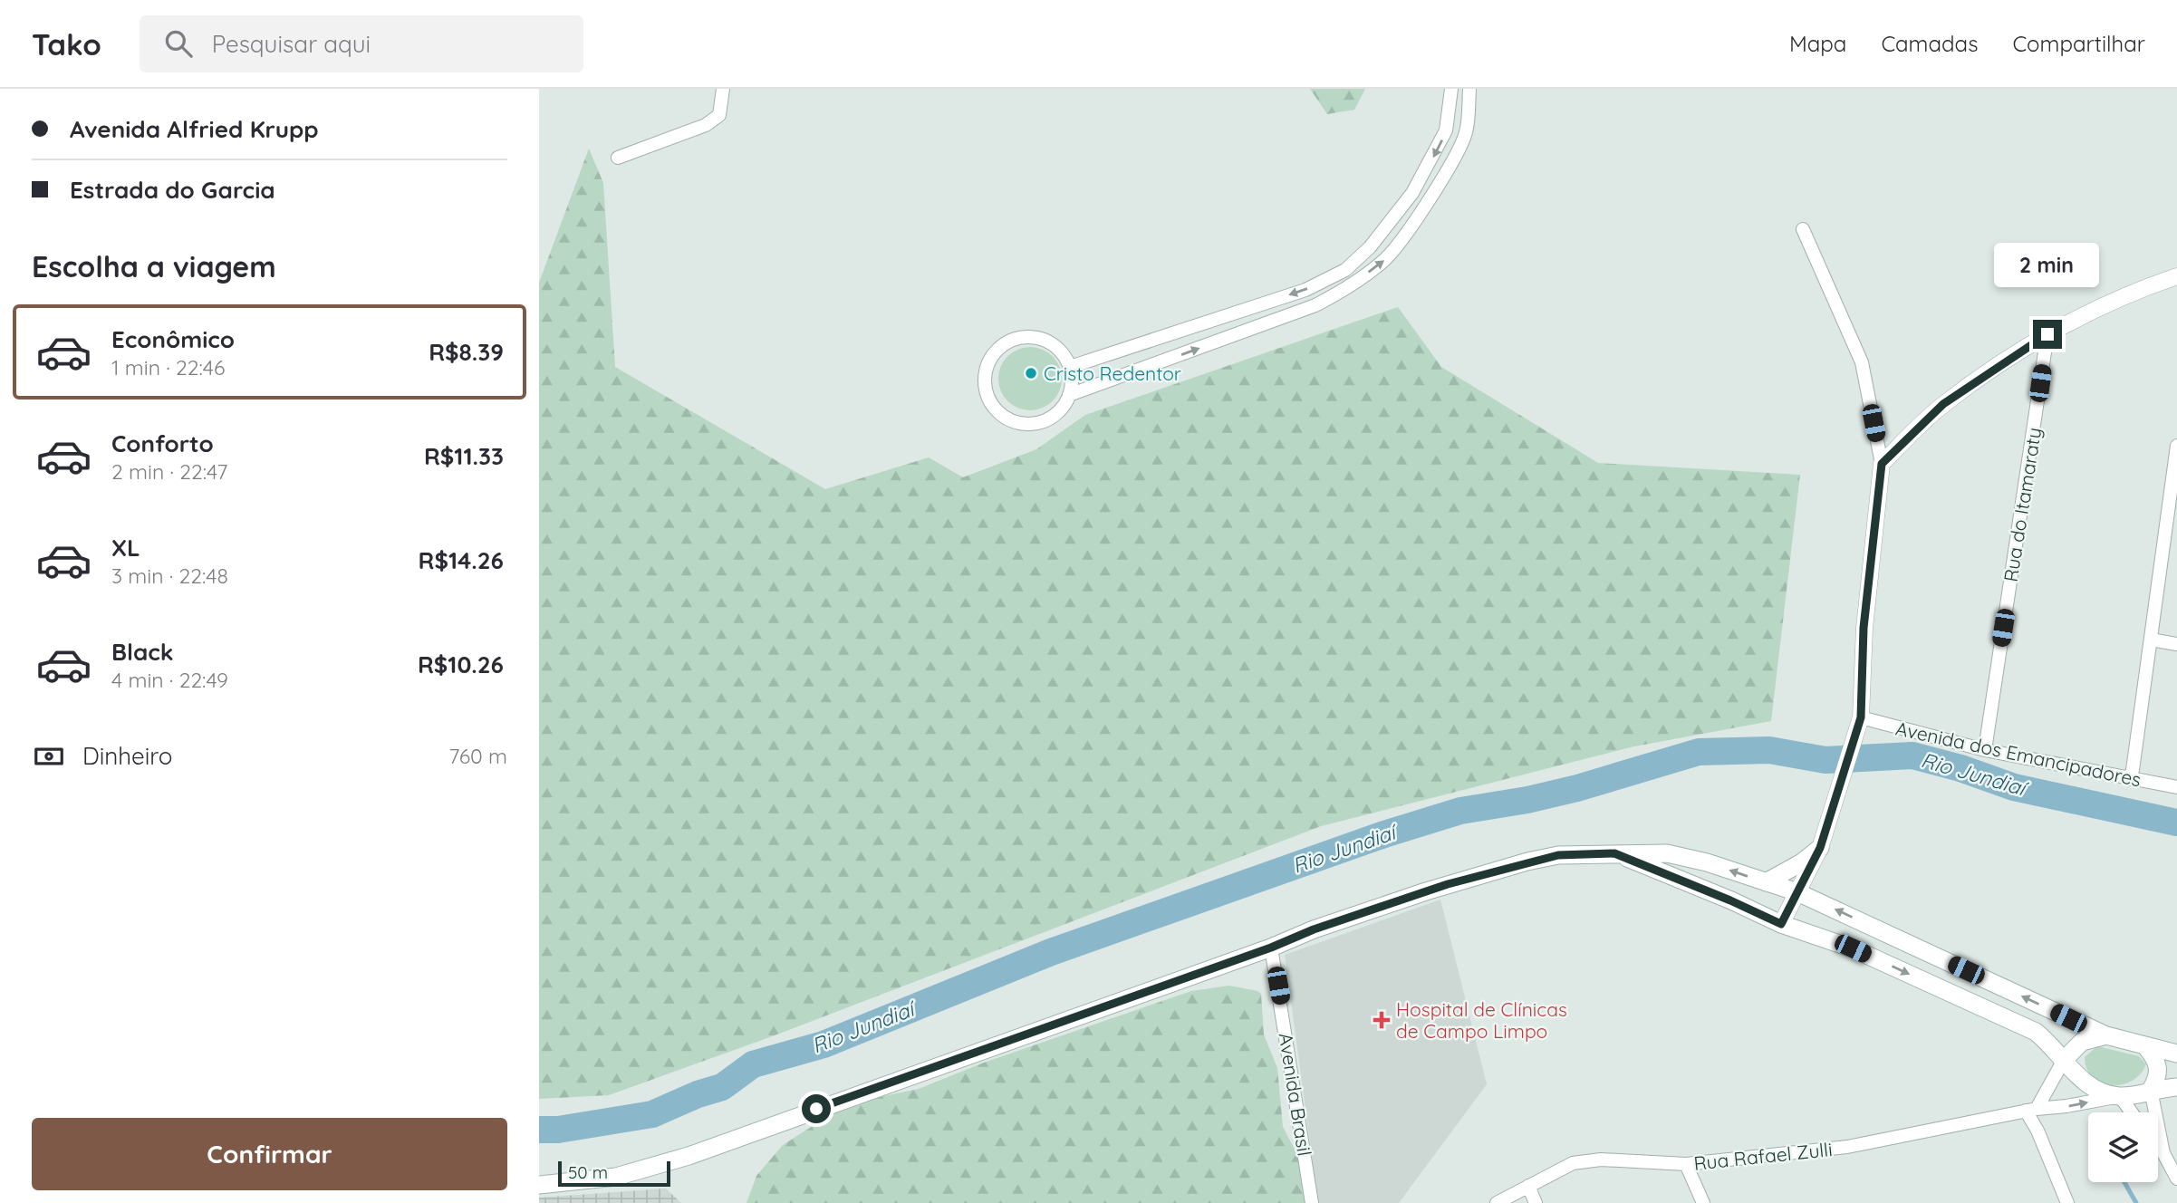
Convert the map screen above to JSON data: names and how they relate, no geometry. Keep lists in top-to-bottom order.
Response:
{
  "streets": {
    "street": [
      "Rua do Itamaraty",
      "Avenida dos Emancipadores",
      "Avenida Brasil",
      "Rua Rafael Zulli"
    ]
  },
  "crossings": [
    ["Rua do Itamaraty", "Avenida dos Emancipadores"]
  ],
  "water": ["Rio Jundiaí"],
  "places": {
    "other": ["Cristo Redentor"],
    "health": ["Hospital de Clínicas de Campo Limpo"]
  },
  "scale_bar": "50 m",
  "page": {
    "header": "Tako",
    "search": "Pesquisar aqui",
    "nav": ["Mapa", "Camadas", "Compartilhar"],
    "banner": ["Avenida Alfried Krupp", "Estrada do Garcia"],
    "heading": "Escolha a viagem",
    "bubble": "2 min",
    "list": [
      {
        "name": "Econômico",
        "note": "1 min · 22:46",
        "value": "R$8.39"
      },
      {
        "name": "Conforto",
        "note": "2 min · 22:47",
        "value": "R$11.33"
      },
      {
        "name": "XL",
        "note": "3 min · 22:48",
        "value": "R$14.26"
      },
      {
        "name": "Black",
        "note": "4 min · 22:49",
        "value": "R$10.26"
      }
    ],
    "pay": ["Dinheiro", "760 m"],
    "buttons": "Confirmar",
    "scale": "50 m"
  }
}
